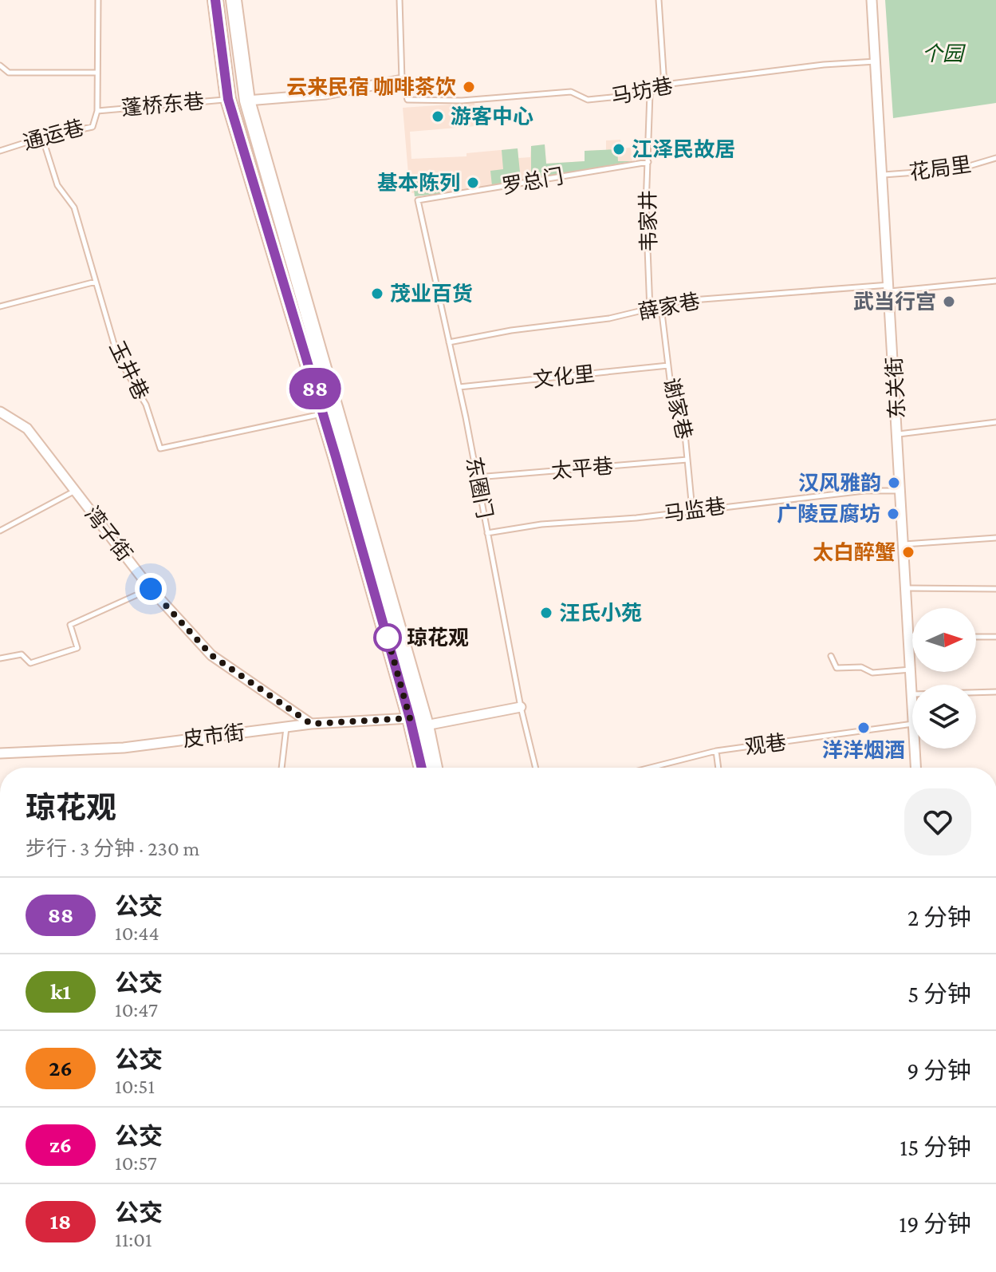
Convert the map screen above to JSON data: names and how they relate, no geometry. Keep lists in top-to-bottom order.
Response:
{
  "streets": {
    "street": ["东关街", "湾子街", "皮市街"],
    "lane": [
      "马坊巷",
      "蓬桥东巷",
      "通运巷",
      "花局里",
      "罗总门",
      "韦家井",
      "薛家巷",
      "玉井巷",
      "文化里",
      "谢家巷",
      "太平巷",
      "东圈门",
      "马监巷",
      "观巷"
    ]
  },
  "crossings": [
    ["马坊巷", "韦家井"],
    ["马坊巷", "东关街"],
    ["蓬桥东巷", "通运巷"],
    ["通运巷", "玉井巷"],
    ["花局里", "东关街"],
    ["罗总门", "韦家井"],
    ["罗总门", "东圈门"],
    ["韦家井", "薛家巷"],
    ["薛家巷", "东关街"],
    ["薛家巷", "谢家巷"],
    ["薛家巷", "东圈门"],
    ["文化里", "谢家巷"],
    ["文化里", "东圈门"],
    ["东关街", "马监巷"],
    ["谢家巷", "太平巷"],
    ["谢家巷", "马监巷"],
    ["太平巷", "东圈门"],
    ["东圈门", "马监巷"],
    ["湾子街", "皮市街"]
  ],
  "parks": ["个园"],
  "places": [
    "云来民宿 咖啡茶饮",
    "游客中心",
    "江泽民故居",
    "基本陈列",
    "茂业百货",
    "武当行宫",
    "汉风雅韵",
    "广陵豆腐坊",
    "太白醉蟹",
    "汪氏小苑",
    "琼花观",
    "洋洋烟酒"
  ],
  "lines": ["bus line 88"],
  "north": "right",
  "page": {
    "on_map": "88",
    "heading": ["琼花观", "步行 · 3 分钟 · 230 m"],
    "list": [
      {
        "mark": "88",
        "name": "公交",
        "note": "10:44",
        "value": "2 分钟"
      },
      {
        "mark": "k1",
        "name": "公交",
        "note": "10:47",
        "value": "5 分钟"
      },
      {
        "mark": "26",
        "name": "公交",
        "note": "10:51",
        "value": "9 分钟"
      },
      {
        "mark": "z6",
        "name": "公交",
        "note": "10:57",
        "value": "15 分钟"
      },
      {
        "mark": "18",
        "name": "公交",
        "note": "11:01",
        "value": "19 分钟"
      }
    ]
  }
}
